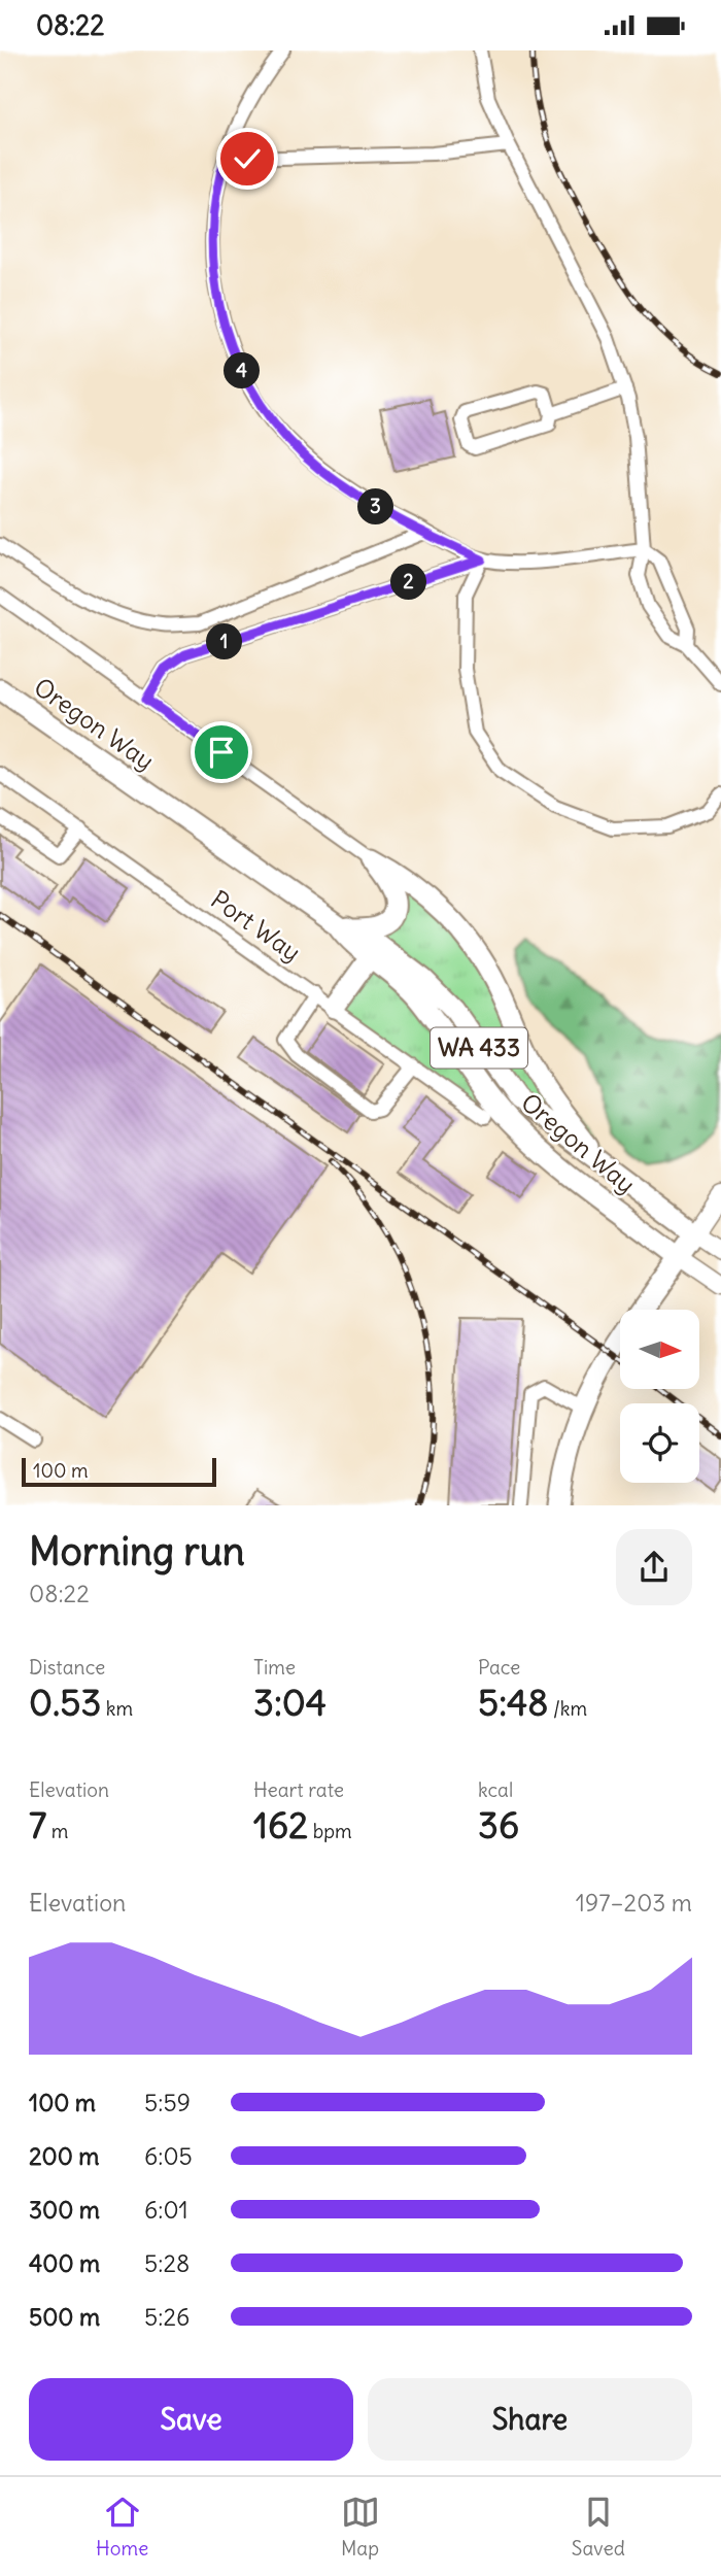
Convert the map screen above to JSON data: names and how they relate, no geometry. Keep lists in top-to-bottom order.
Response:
{
  "streets": {
    "highway": ["Oregon Way", "WA 433"],
    "street": ["Port Way"]
  },
  "scale_bar": "100 m",
  "north": "right",
  "page": {
    "status": "08:22",
    "pins": [
      "4",
      "3",
      "2",
      "1"
    ],
    "scale": "100 m",
    "heading": ["Morning run", "08:22"],
    "stats": [
      ["Distance", "0.53 km"],
      ["Time", "3:04"],
      ["Pace", "5:48 /km"],
      ["Elevation", "7 m"],
      ["Heart rate", "162 bpm"],
      ["kcal", "36"]
    ],
    "chart": ["Elevation", "197–203 m"],
    "list": [
      {
        "name": "100 m",
        "note": "5:59"
      },
      {
        "name": "200 m",
        "note": "6:05"
      },
      {
        "name": "300 m",
        "note": "6:01"
      },
      {
        "name": "400 m",
        "note": "5:28"
      },
      {
        "name": "500 m",
        "note": "5:26"
      }
    ],
    "buttons": ["Save", "Share"],
    "tabs": ["Home", "Map", "Saved"]
  }
}
